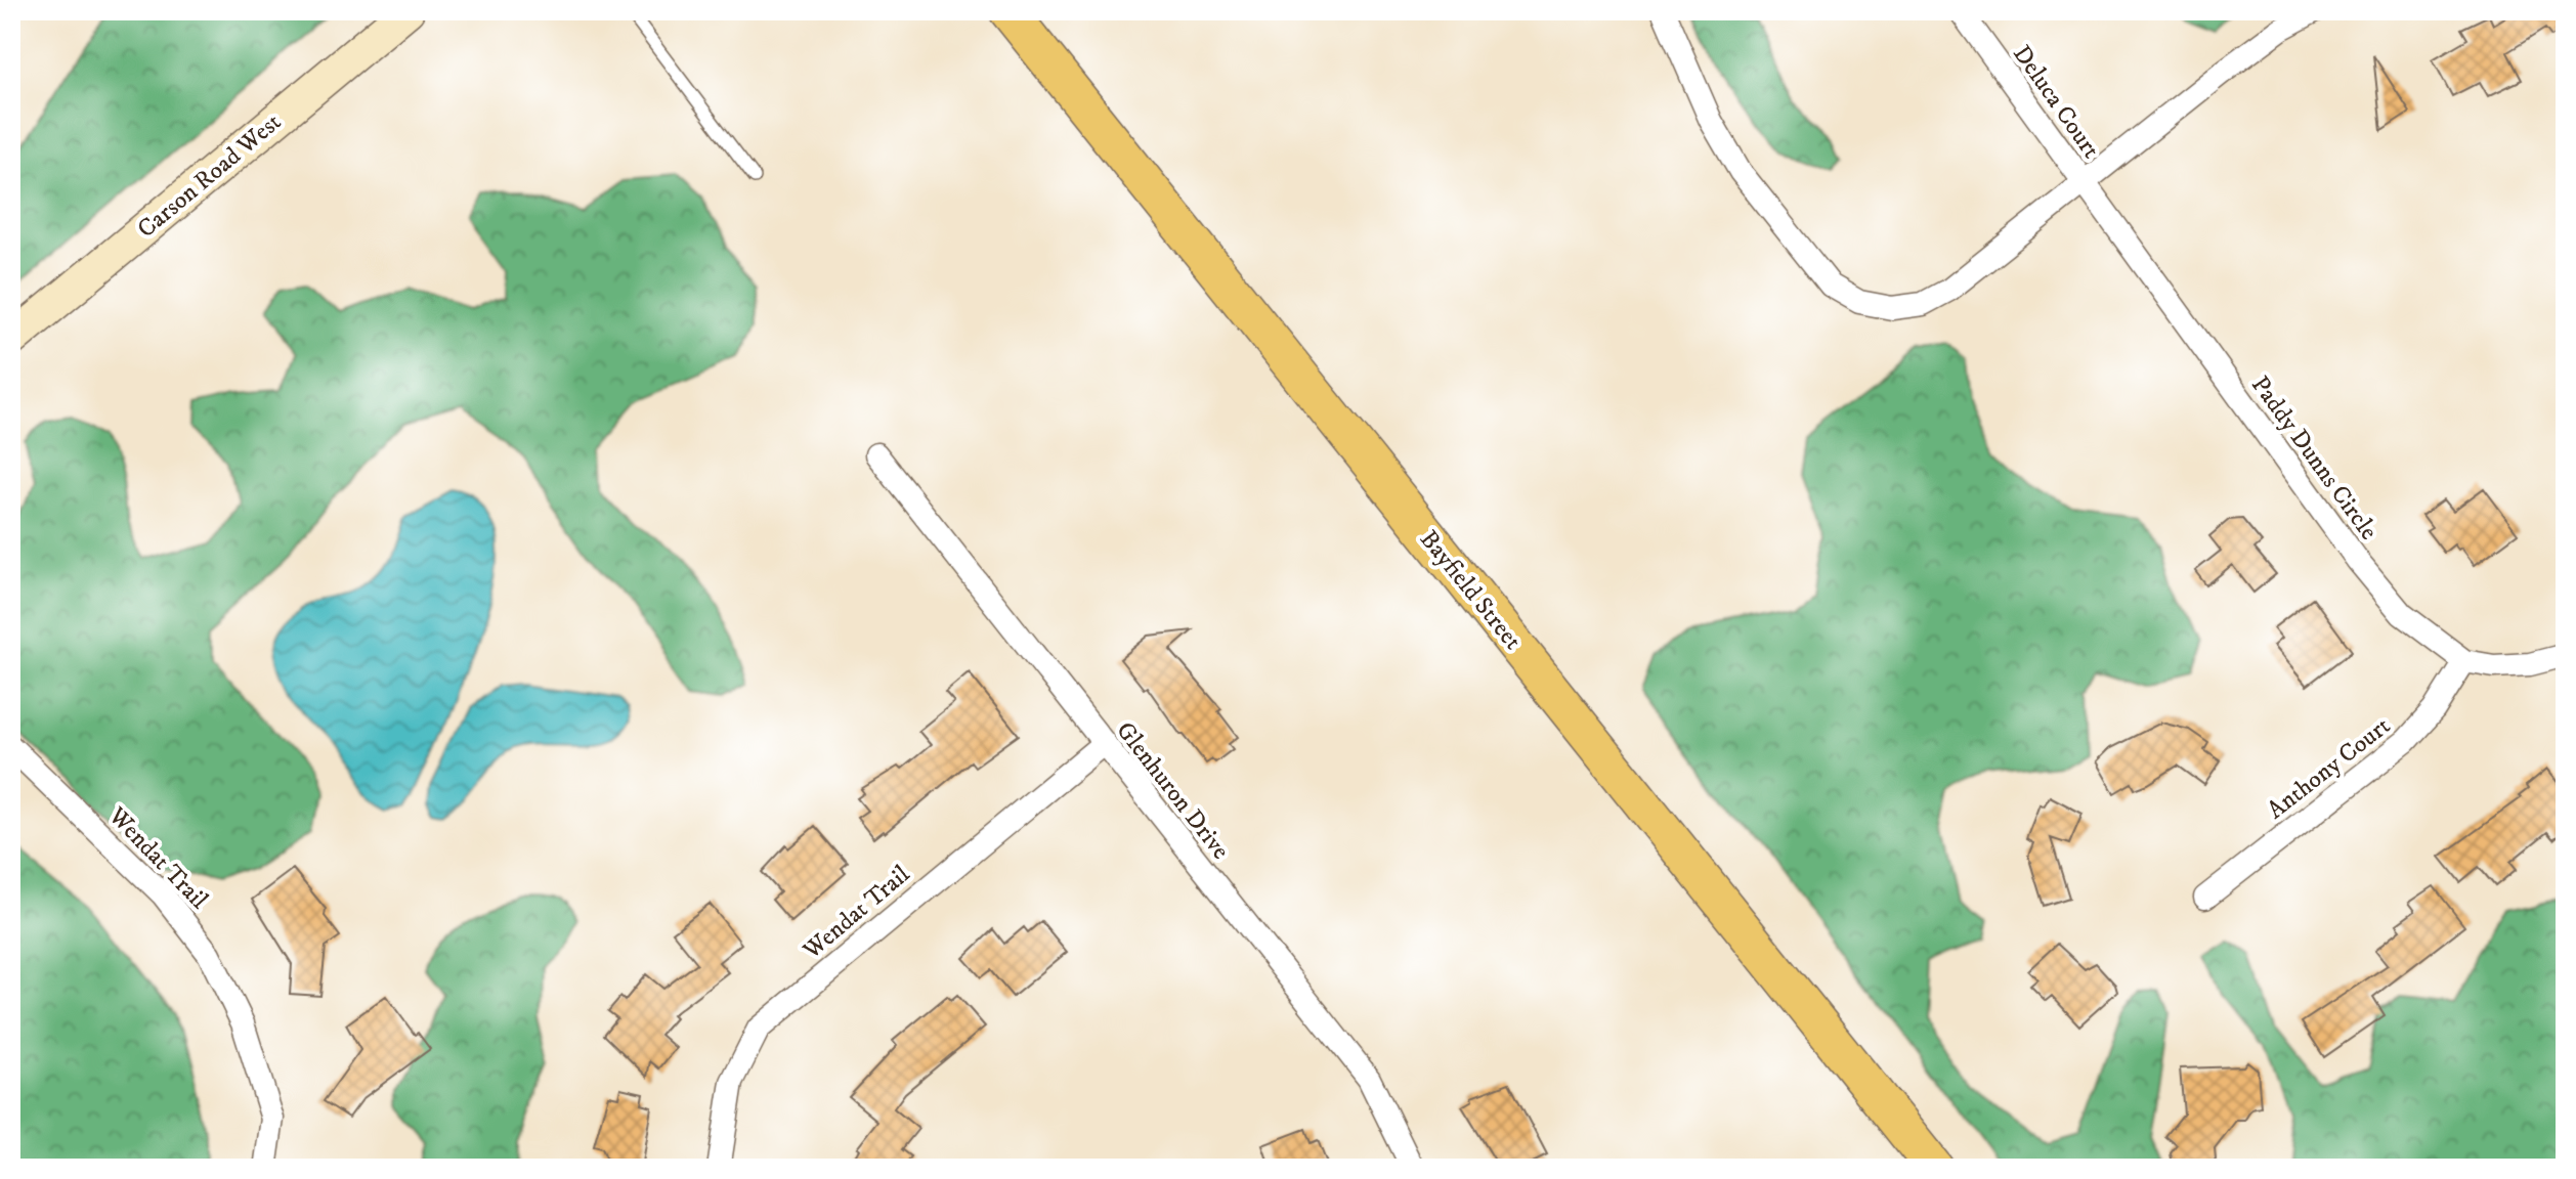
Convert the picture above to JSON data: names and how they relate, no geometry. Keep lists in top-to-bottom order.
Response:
{
  "streets": {
    "main road": ["Bayfield Street"],
    "street": [
      "Deluca Court",
      "Carson Road West",
      "Paddy Dunns Circle",
      "Anthony Court",
      "Glenhuron Drive",
      "Wendat Trail"
    ]
  },
  "crossings": [
    ["Deluca Court", "Paddy Dunns Circle"],
    ["Paddy Dunns Circle", "Anthony Court"],
    ["Glenhuron Drive", "Wendat Trail"]
  ]
}
